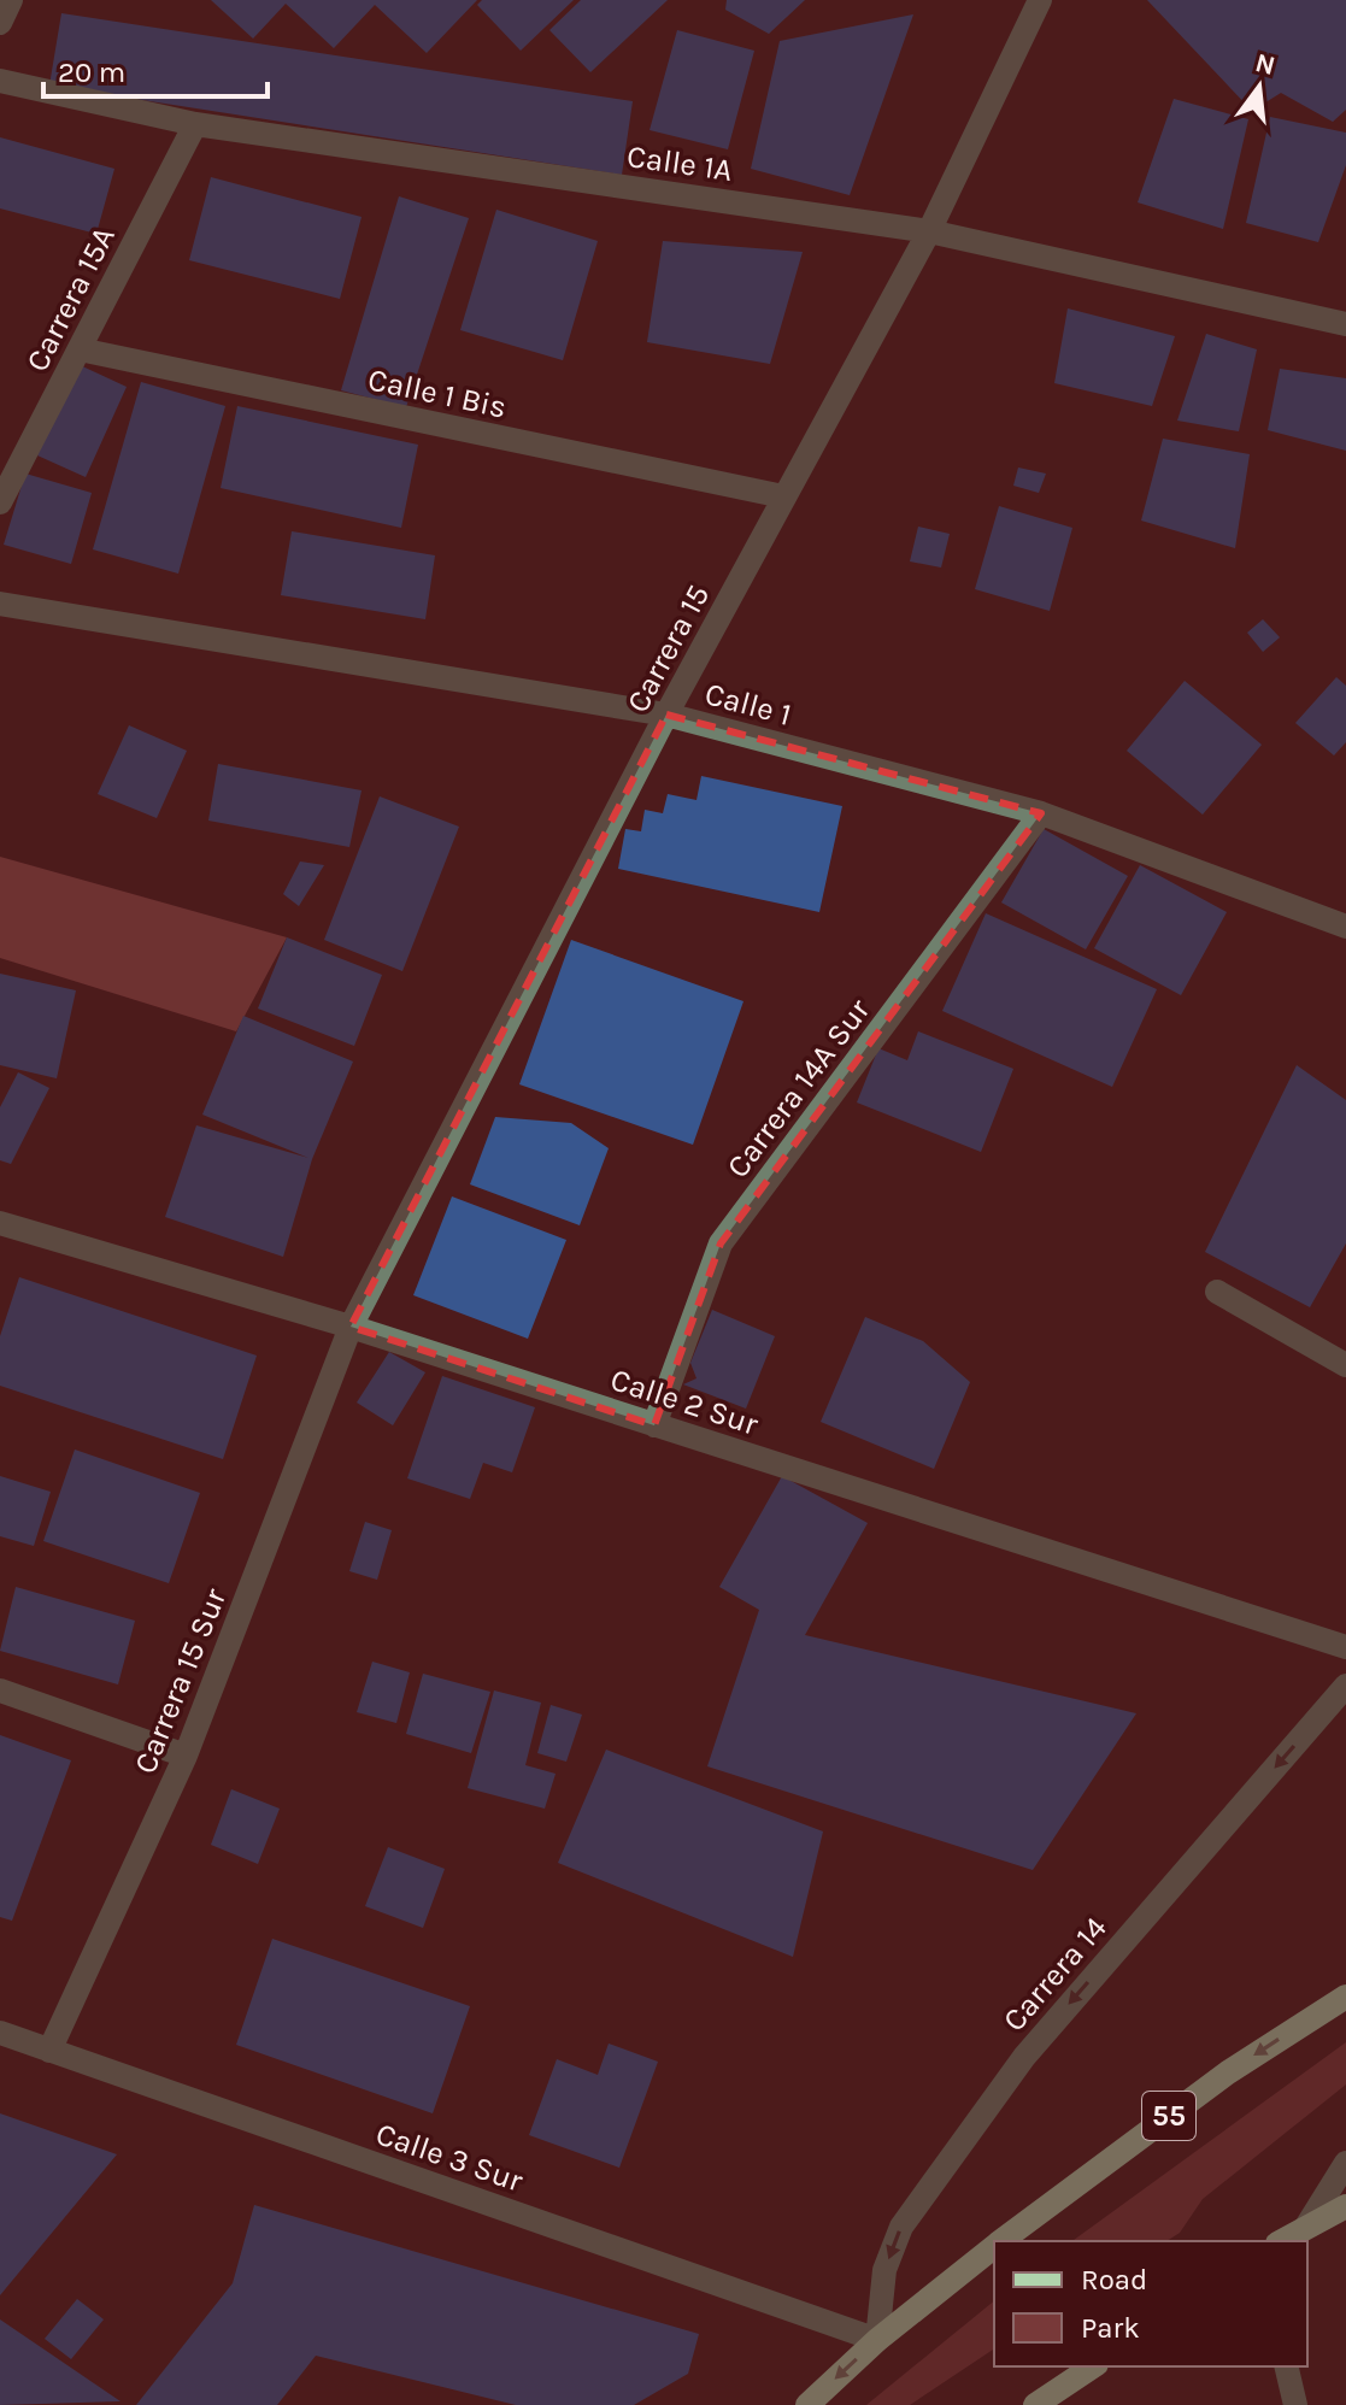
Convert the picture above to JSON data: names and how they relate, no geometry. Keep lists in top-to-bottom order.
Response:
{
  "streets": {
    "main road": ["55"],
    "street": [
      "Calle 1A",
      "Carrera 15A",
      "Calle 1 Bis",
      "Carrera 15",
      "Calle 1",
      "Carrera 14A Sur",
      "Calle 2 Sur",
      "Carrera 15 Sur",
      "Carrera 14",
      "Calle 3 Sur"
    ]
  },
  "crossings": [
    ["Calle 1A", "Carrera 15A"],
    ["Calle 1A", "Carrera 15"],
    ["Carrera 15A", "Calle 1 Bis"],
    ["Calle 1 Bis", "Carrera 15"],
    ["Carrera 15", "Calle 1"],
    ["Carrera 15", "Calle 2 Sur"],
    ["Carrera 15", "Carrera 15 Sur"],
    ["Calle 1", "Carrera 14A Sur"],
    ["Carrera 14A Sur", "Calle 2 Sur"],
    ["Calle 2 Sur", "Carrera 15 Sur"],
    ["Carrera 15 Sur", "Calle 3 Sur"],
    ["Carrera 14", "55"],
    ["Carrera 14", "Calle 3 Sur"],
    ["55", "Calle 3 Sur"]
  ],
  "one_way": ["Carrera 14"],
  "legend": ["Road", "Park"],
  "scale_bar": "20 m",
  "north": "top"
}
